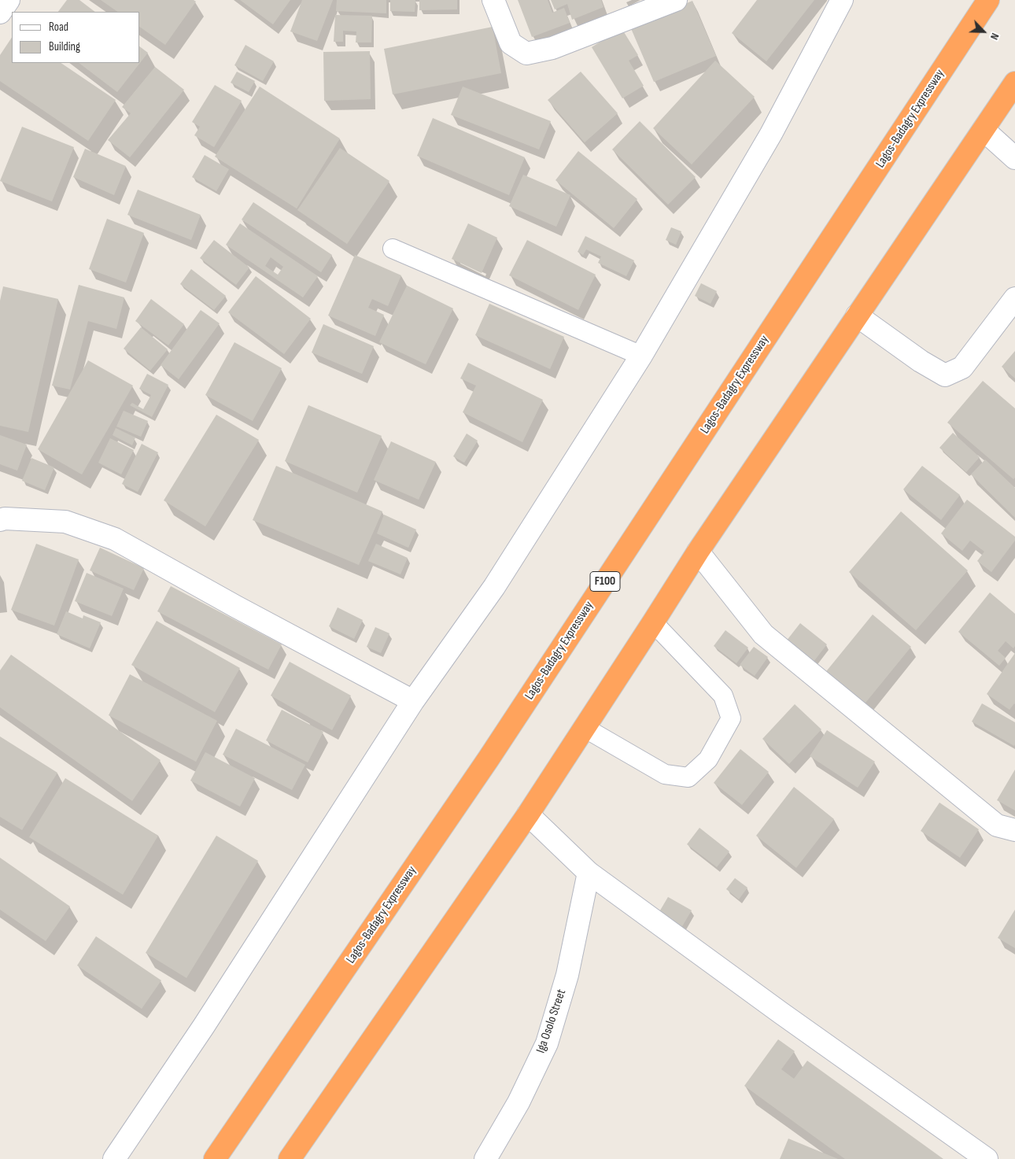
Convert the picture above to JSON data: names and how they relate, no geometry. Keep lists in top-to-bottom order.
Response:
{
  "streets": {
    "highway": ["Lagos-Badagry Expressway", "F100"],
    "street": ["Iga Osolo Street"]
  },
  "legend": ["Road", "Building"],
  "north": "bottom right"
}
